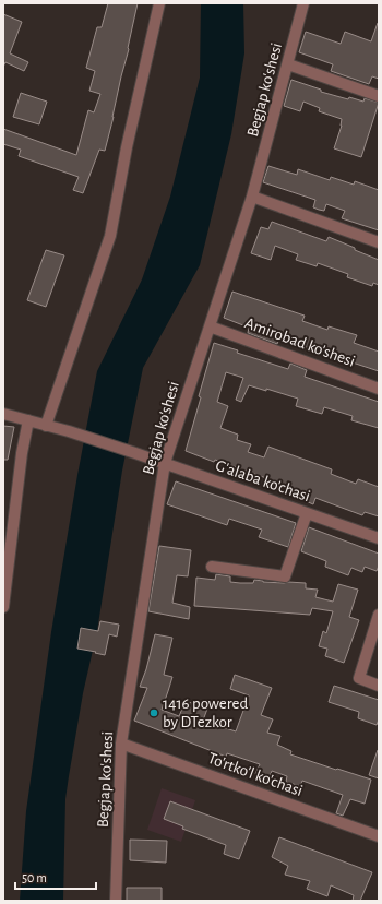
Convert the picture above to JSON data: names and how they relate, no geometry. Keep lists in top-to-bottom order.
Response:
{
  "streets": {
    "street": [
      "Begjap ko'shesi",
      "Amirobad ko'shesi",
      "G'alaba ko'chasi",
      "To'rtko'l ko'chasi"
    ]
  },
  "crossings": [
    ["Begjap ko'shesi", "Amirobad ko'shesi"],
    ["Begjap ko'shesi", "G'alaba ko'chasi"],
    ["Begjap ko'shesi", "To'rtko'l ko'chasi"]
  ],
  "places": ["1416 powered by DTezkor"],
  "scale_bar": "50 m"
}
